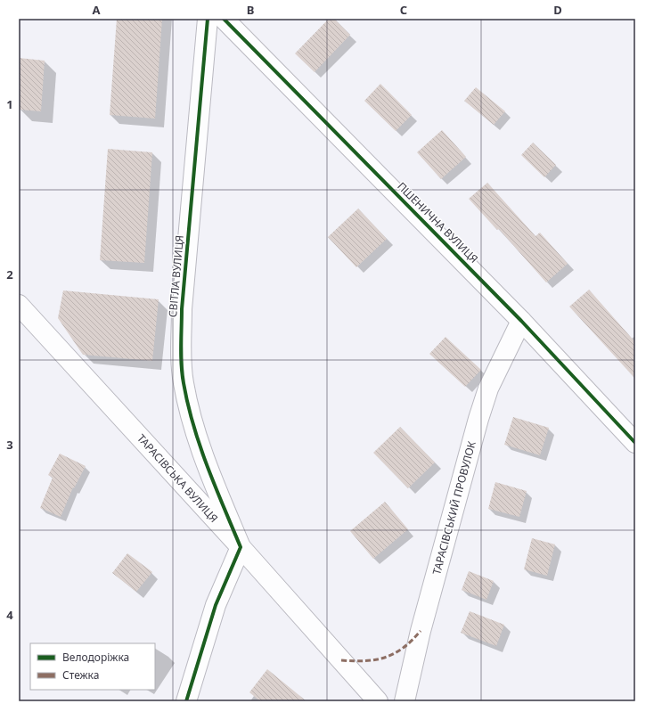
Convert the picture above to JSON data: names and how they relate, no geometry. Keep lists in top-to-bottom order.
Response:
{
  "streets": {
    "street": [
      "ПШЕНИЧНА ВУЛИЦЯ",
      "СВІТЛА ВУЛИЦЯ",
      "ТАРАСІВСЬКА ВУЛИЦЯ",
      "ТАРАСІВСЬКИЙ ПРОВУЛОК"
    ]
  },
  "crossings": [
    ["ПШЕНИЧНА ВУЛИЦЯ", "ТАРАСІВСЬКИЙ ПРОВУЛОК"],
    ["СВІТЛА ВУЛИЦЯ", "ТАРАСІВСЬКА ВУЛИЦЯ"]
  ],
  "legend": ["Велодоріжка", "Стежка"],
  "grid": {
    "columns": [
      "A",
      "B",
      "C",
      "D"
    ],
    "rows": [
      "1",
      "2",
      "3",
      "4"
    ]
  }
}
